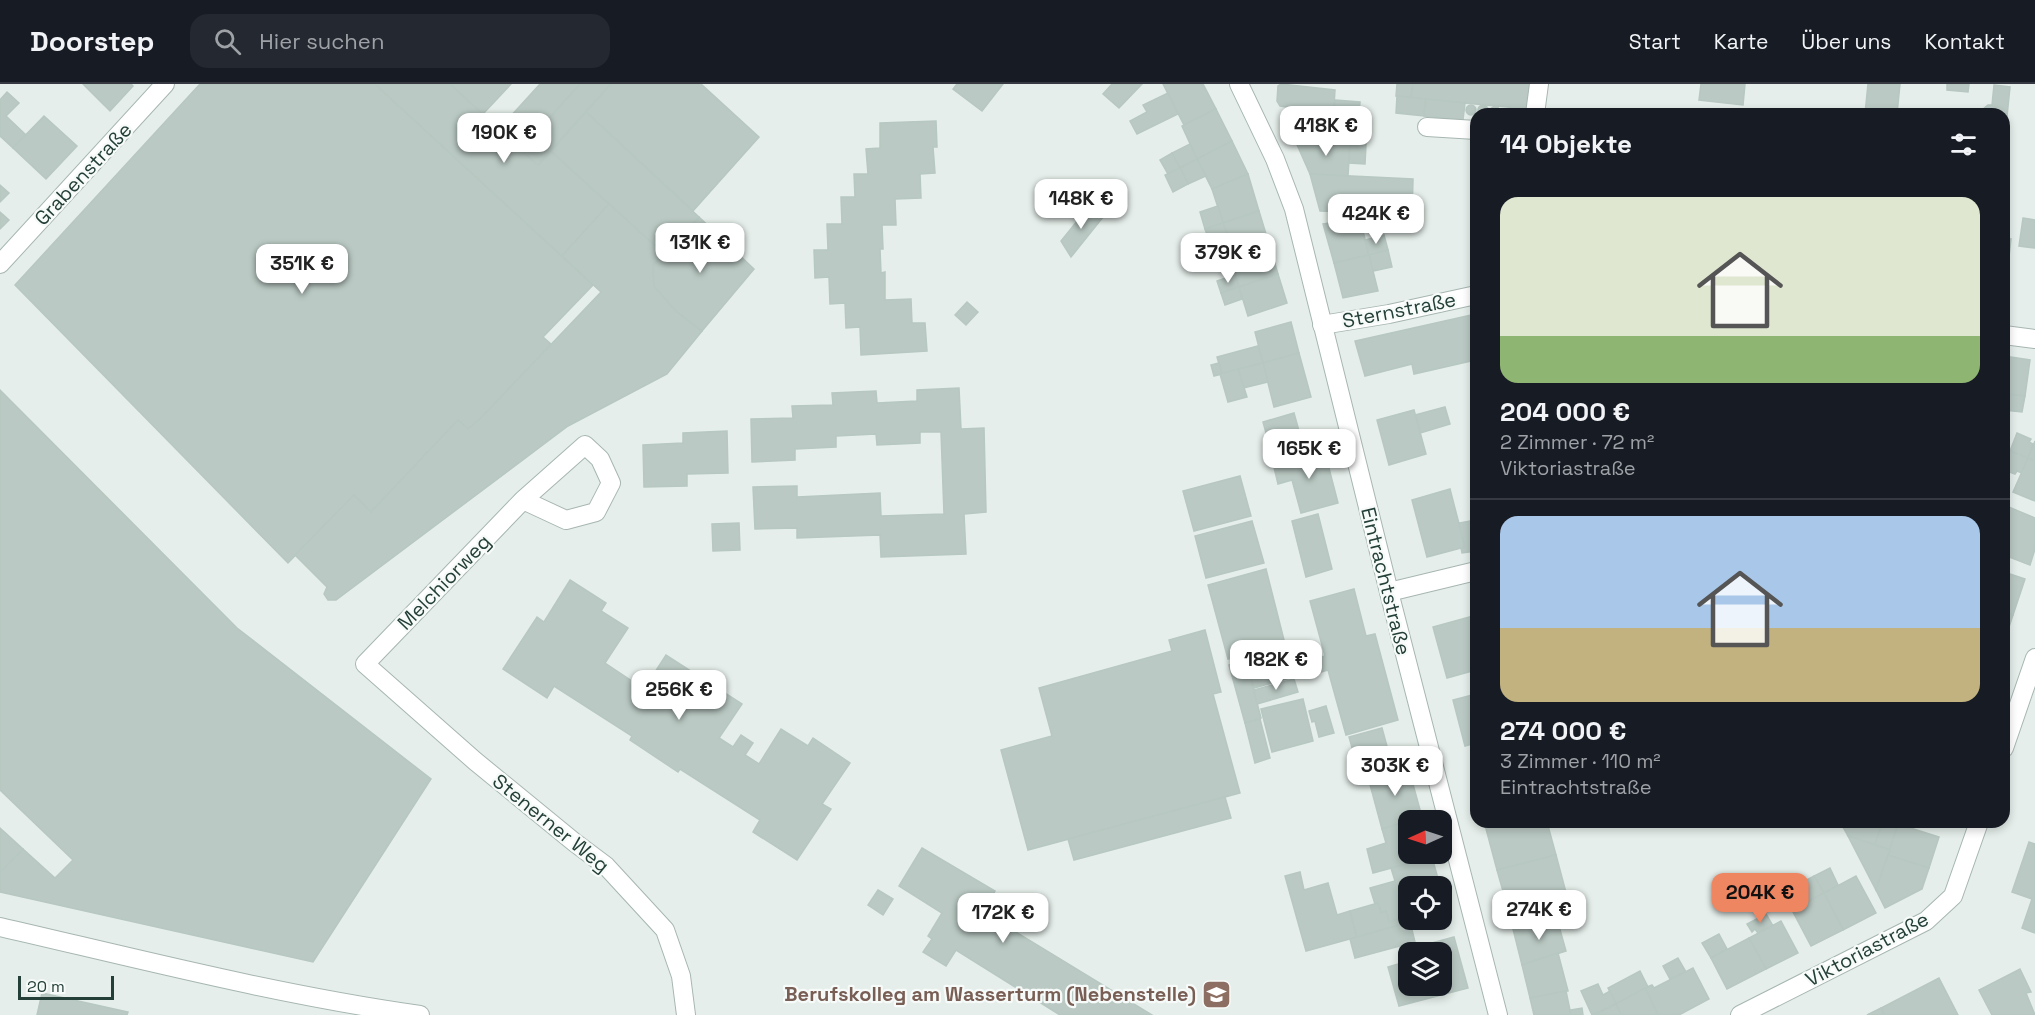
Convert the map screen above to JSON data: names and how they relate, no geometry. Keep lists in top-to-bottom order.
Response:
{
  "streets": {
    "street": [
      "Grabenstraße",
      "Sternstraße",
      "Eintrachtstraße",
      "Melchiorweg",
      "Stenerner Weg",
      "Viktoriastraße"
    ]
  },
  "crossings": [
    ["Sternstraße", "Eintrachtstraße"],
    ["Melchiorweg", "Stenerner Weg"]
  ],
  "places": {
    "school or university": ["Berufskolleg am Wasserturm (Nebenstelle)"]
  },
  "scale_bar": "20 m",
  "north": "left",
  "page": {
    "header": "Doorstep",
    "search": "Hier suchen",
    "nav": [
      "Start",
      "Karte",
      "Über uns",
      "Kontakt"
    ],
    "price": [
      "418K €",
      "190K €",
      "148K €",
      "424K €",
      "131K €",
      "379K €",
      "351K €",
      "165K €",
      "182K €",
      "256K €",
      "303K €",
      "204K €",
      "274K €",
      "172K €"
    ],
    "heading": "14 Objekte",
    "list": [
      {
        "name": "204 000 €",
        "note": "2 Zimmer · 72 m² · Viktoriastraße"
      },
      {
        "name": "274 000 €",
        "note": "3 Zimmer · 110 m² · Eintrachtstraße"
      }
    ],
    "scale": "20 m"
  }
}
